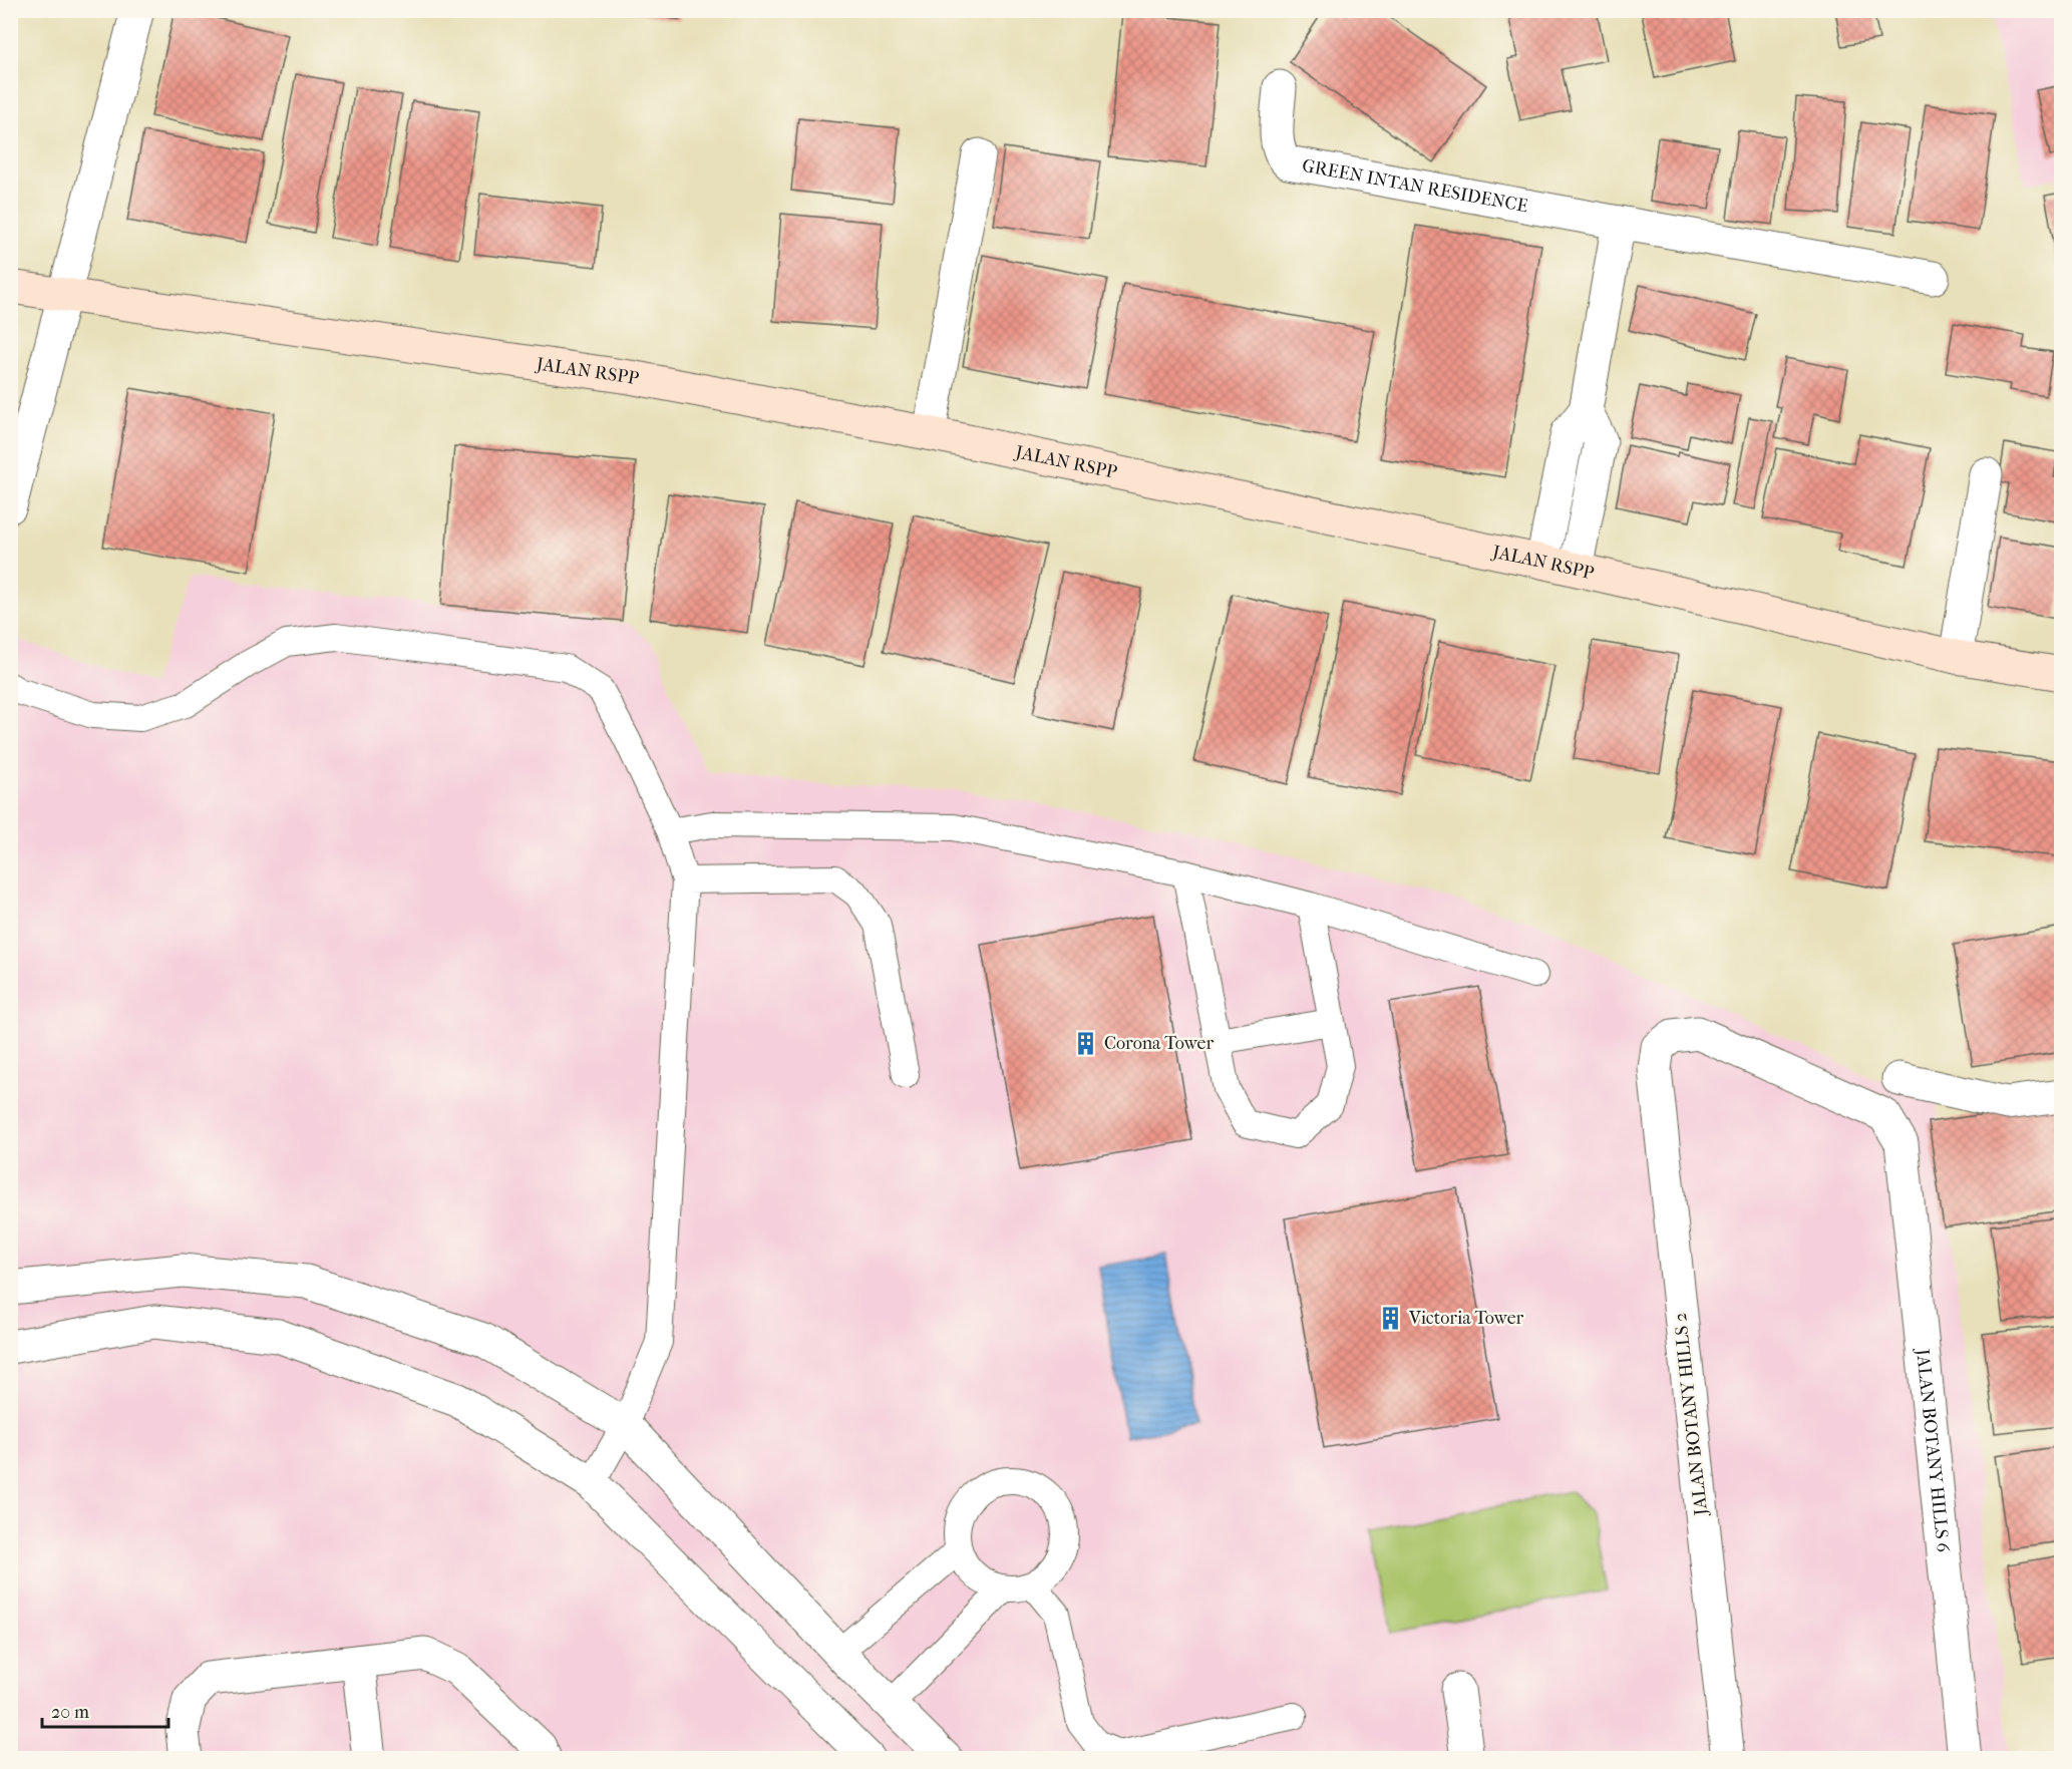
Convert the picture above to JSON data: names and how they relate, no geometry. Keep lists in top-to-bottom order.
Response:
{
  "streets": {
    "street": [
      "GREEN INTAN RESIDENCE",
      "JALAN RSPP",
      "JALAN BOTANY HILLS 2",
      "JALAN BOTANY HILLS 6"
    ]
  },
  "crossings": [
    ["JALAN BOTANY HILLS 2", "JALAN BOTANY HILLS 6"]
  ],
  "places": {
    "building": ["Corona Tower", "Victoria Tower"]
  },
  "scale_bar": "20 m"
}
